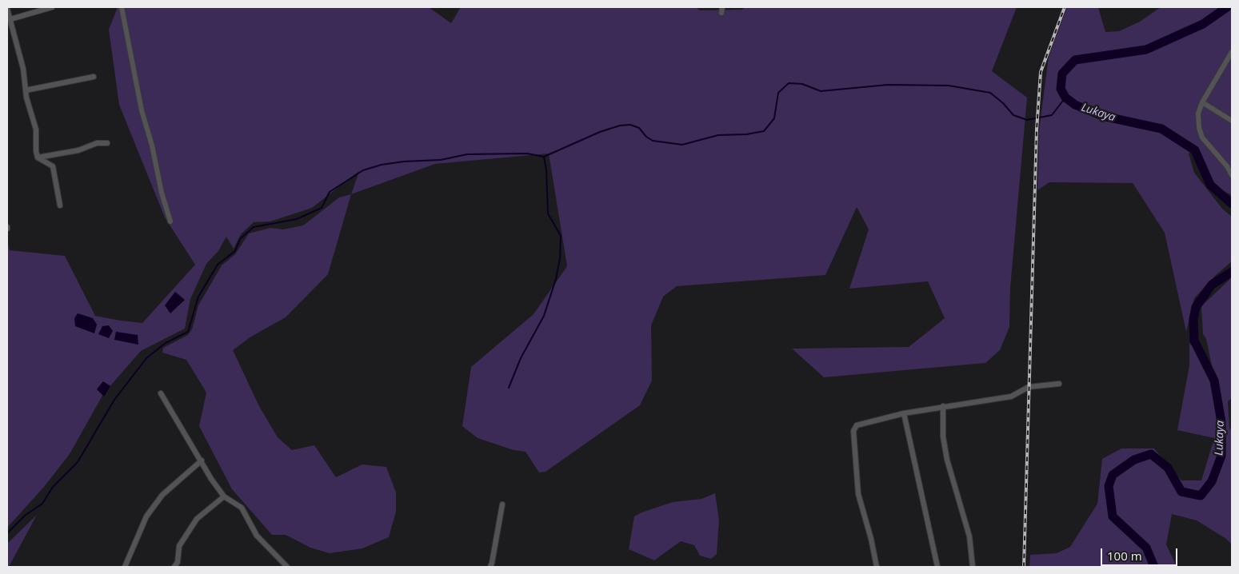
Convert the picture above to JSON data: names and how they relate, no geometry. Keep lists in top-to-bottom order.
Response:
{
  "water": ["Lukaya"],
  "scale_bar": "100 m"
}
